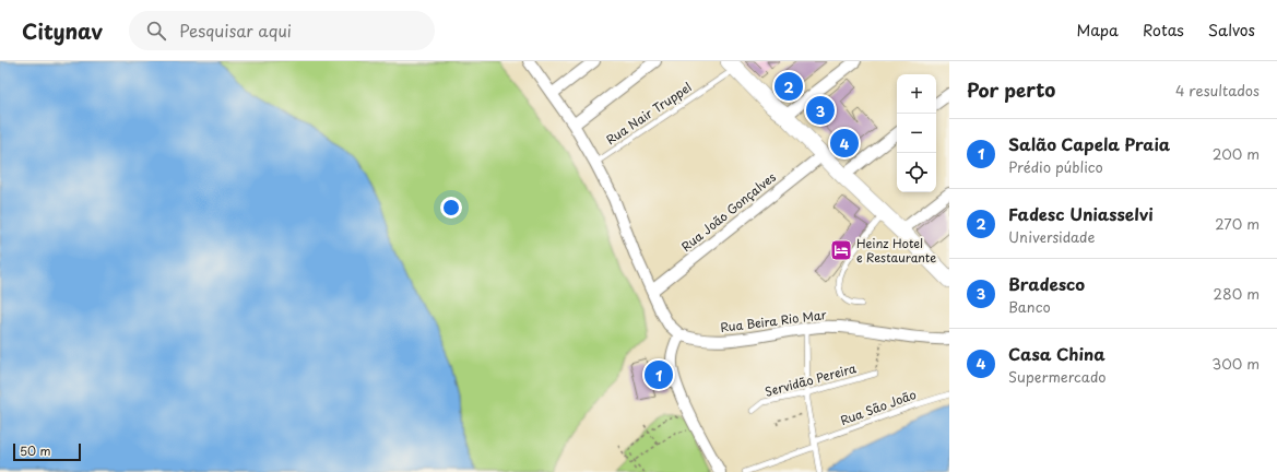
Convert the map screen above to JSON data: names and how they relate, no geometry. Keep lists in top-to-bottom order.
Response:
{
  "streets": {
    "street": ["Rua João Gonçalves", "Rua Beira Rio Mar"],
    "lane": ["Rua Nair Truppel", "Servidão Pereira", "Rua São João"]
  },
  "places": {
    "hotel": ["Heinz Hotel e Restaurante"]
  },
  "scale_bar": "50 m",
  "page": {
    "header": "Citynav",
    "search": "Pesquisar aqui",
    "nav": ["Mapa", "Rotas", "Salvos"],
    "heading": ["Por perto", "4 resultados"],
    "pins": [
      "2",
      "3",
      "4",
      "1"
    ],
    "map_buttons": ["+", "−"],
    "list": [
      {
        "mark": "1",
        "name": "Salão Capela Praia",
        "note": "Prédio público",
        "value": "200 m"
      },
      {
        "mark": "2",
        "name": "Fadesc Uniasselvi",
        "note": "Universidade",
        "value": "270 m"
      },
      {
        "mark": "3",
        "name": "Bradesco",
        "note": "Banco",
        "value": "280 m"
      },
      {
        "mark": "4",
        "name": "Casa China",
        "note": "Supermercado",
        "value": "300 m"
      }
    ],
    "scale": "50 m"
  }
}
